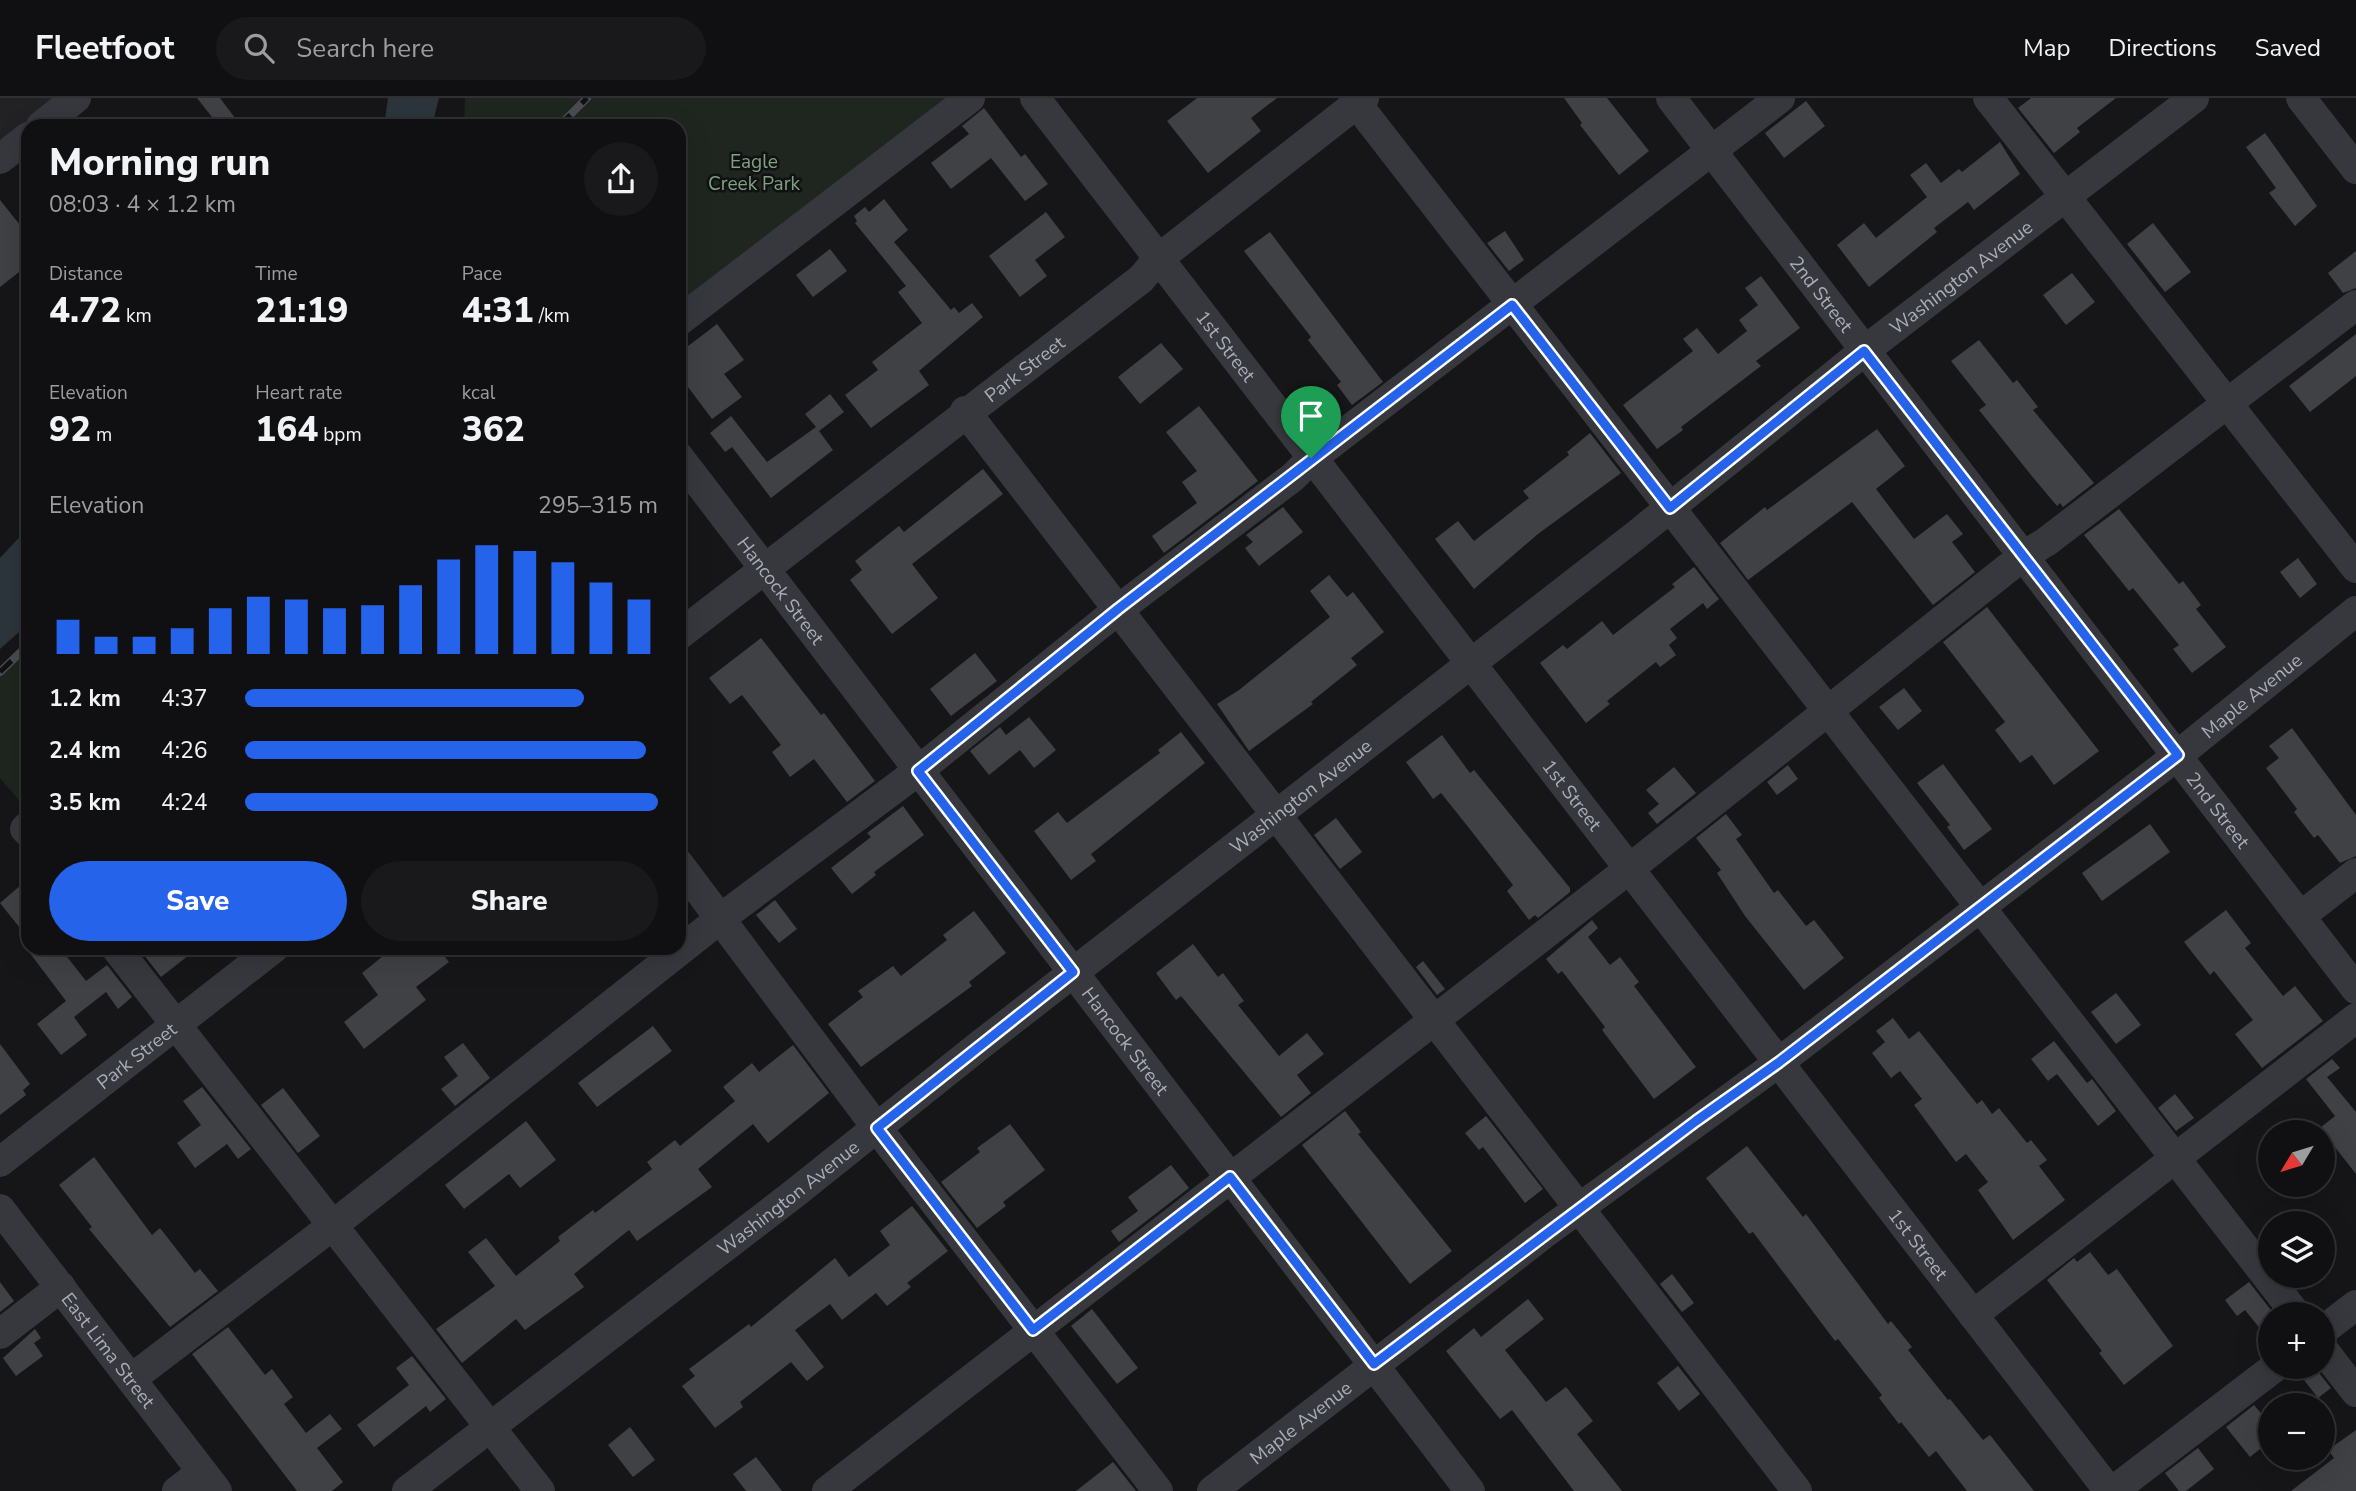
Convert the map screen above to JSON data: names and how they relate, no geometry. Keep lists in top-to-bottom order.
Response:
{
  "streets": {
    "street": [
      "Washington Avenue",
      "2nd Street",
      "1st Street",
      "Park Street",
      "Hancock Street",
      "Maple Avenue",
      "East Lima Street"
    ]
  },
  "crossings": [
    ["Washington Avenue", "2nd Street"],
    ["Washington Avenue", "1st Street"],
    ["Washington Avenue", "Hancock Street"],
    ["2nd Street", "Maple Avenue"],
    ["1st Street", "Park Street"],
    ["1st Street", "Maple Avenue"],
    ["Park Street", "Hancock Street"],
    ["Hancock Street", "Maple Avenue"]
  ],
  "parks": ["Eagle Creek Park"],
  "north": "bottom left",
  "page": {
    "header": "Fleetfoot",
    "search": "Search here",
    "nav": ["Map", "Directions", "Saved"],
    "heading": ["Morning run", "08:03 · 4 × 1.2 km"],
    "stats": [
      ["Distance", "4.72 km"],
      ["Time", "21:19"],
      ["Pace", "4:31 /km"],
      ["Elevation", "92 m"],
      ["Heart rate", "164 bpm"],
      ["kcal", "362"]
    ],
    "chart": ["Elevation", "295–315 m"],
    "list": [
      {
        "name": "1.2 km",
        "note": "4:37"
      },
      {
        "name": "2.4 km",
        "note": "4:26"
      },
      {
        "name": "3.5 km",
        "note": "4:24"
      }
    ],
    "buttons": ["Save", "Share"],
    "map_buttons": ["+", "−"]
  }
}
